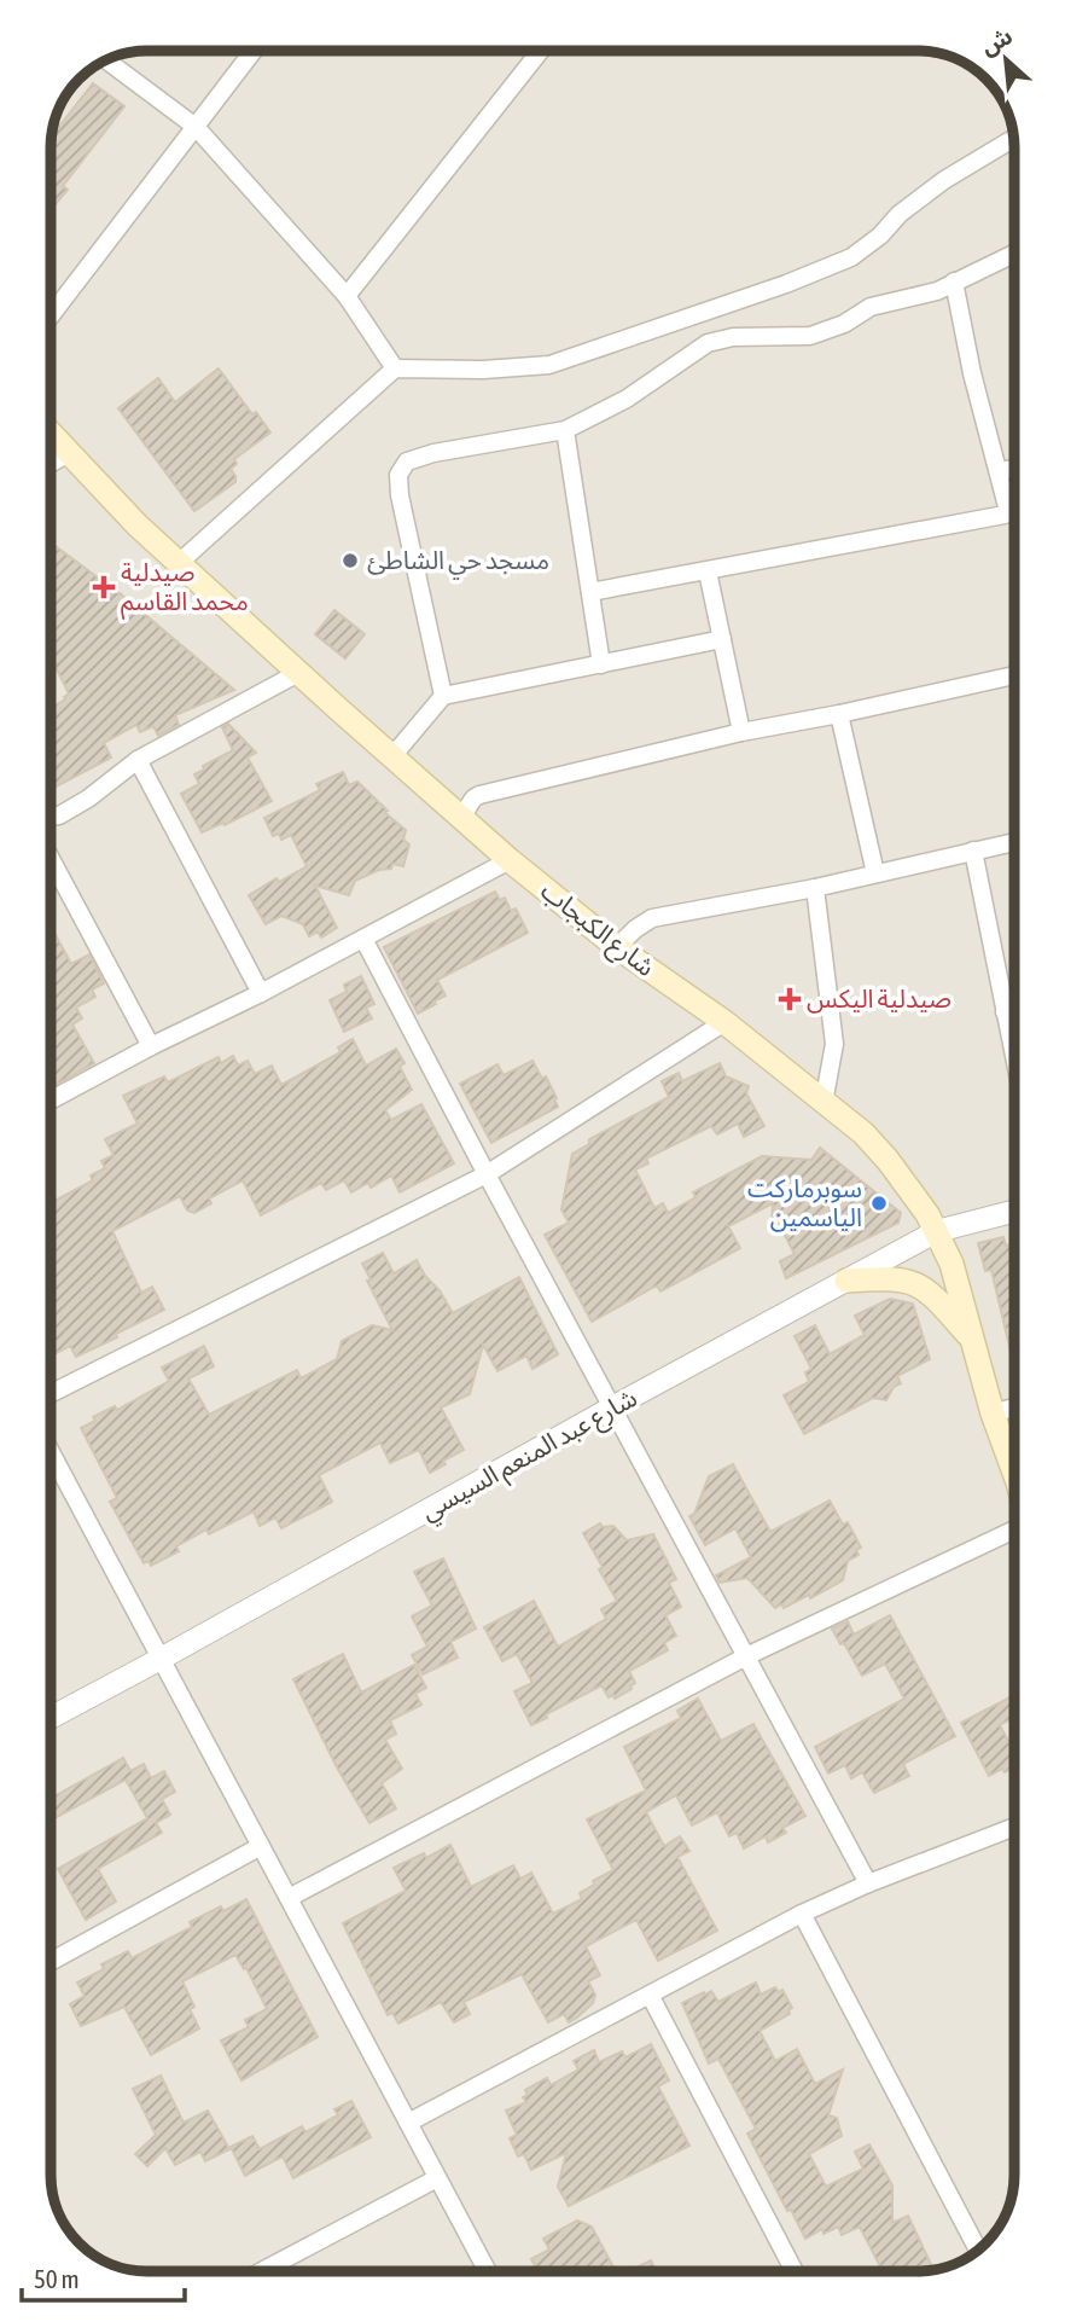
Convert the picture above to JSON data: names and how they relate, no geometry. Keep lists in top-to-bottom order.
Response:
{
  "streets": {
    "main road": ["شارع الكبجاب"],
    "street": ["شارع عبد المنعم السيسي"]
  },
  "crossings": [
    ["شارع الكبجاب", "شارع عبد المنعم السيسي"]
  ],
  "places": {
    "other": ["مسجد حي الشاطئ", "سوبرماركت الياسمين"],
    "health": ["صيدلية محمد القاسم", "صيدلية اليكس"]
  },
  "scale_bar": "50 m",
  "north": "top left"
}
